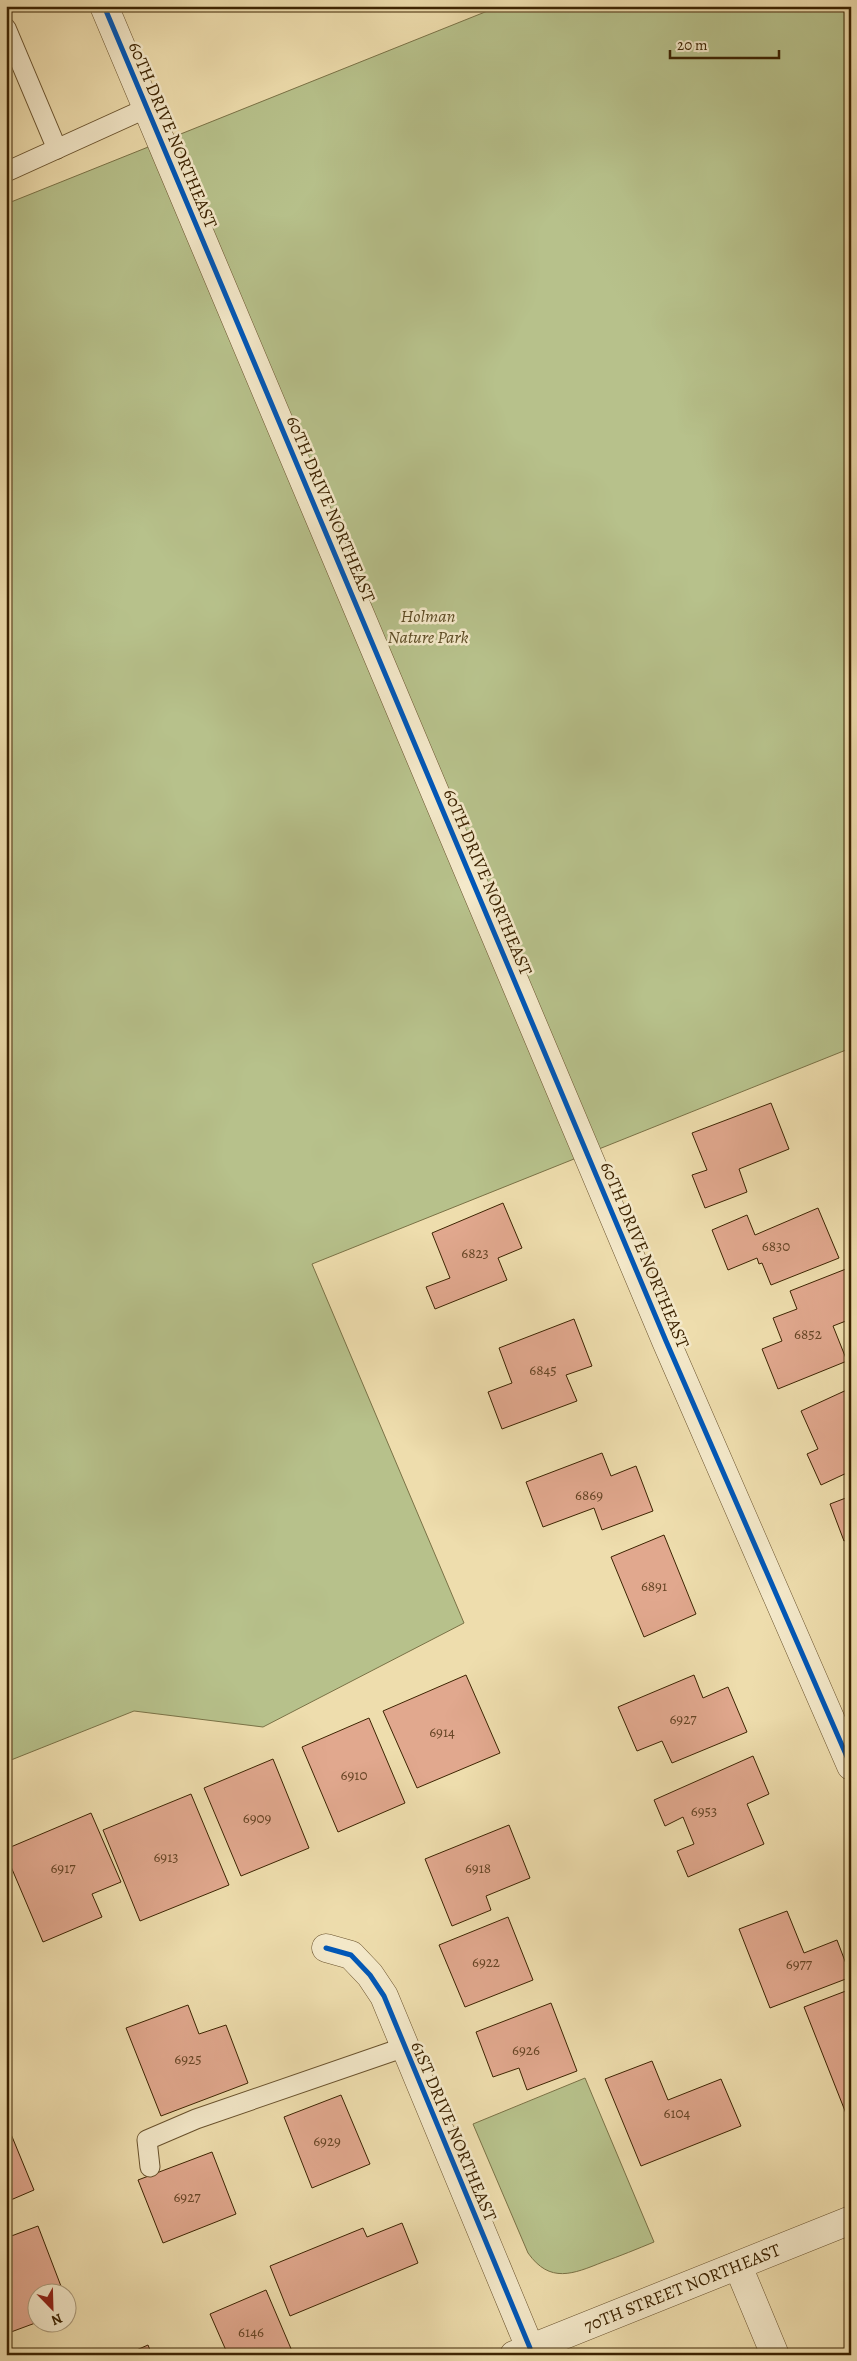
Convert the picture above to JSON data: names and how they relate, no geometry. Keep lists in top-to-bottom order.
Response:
{
  "streets": {
    "street": ["60TH DRIVE NORTHEAST", "61ST DRIVE NORTHEAST", "70TH STREET NORTHEAST"]
  },
  "crossings": [
    ["61ST DRIVE NORTHEAST", "70TH STREET NORTHEAST"]
  ],
  "parks": ["Holman Nature Park"],
  "house_numbers": [
    "6830",
    "6823",
    "6852",
    "6845",
    "6869",
    "6891",
    "6927",
    "6914",
    "6910",
    "6953",
    "6909",
    "6913",
    "6917",
    "6918",
    "6922",
    "6977",
    "6926",
    "6925",
    "6104",
    "6929",
    "6927",
    "6146"
  ],
  "scale_bar": "20 m",
  "north": "bottom right"
}
